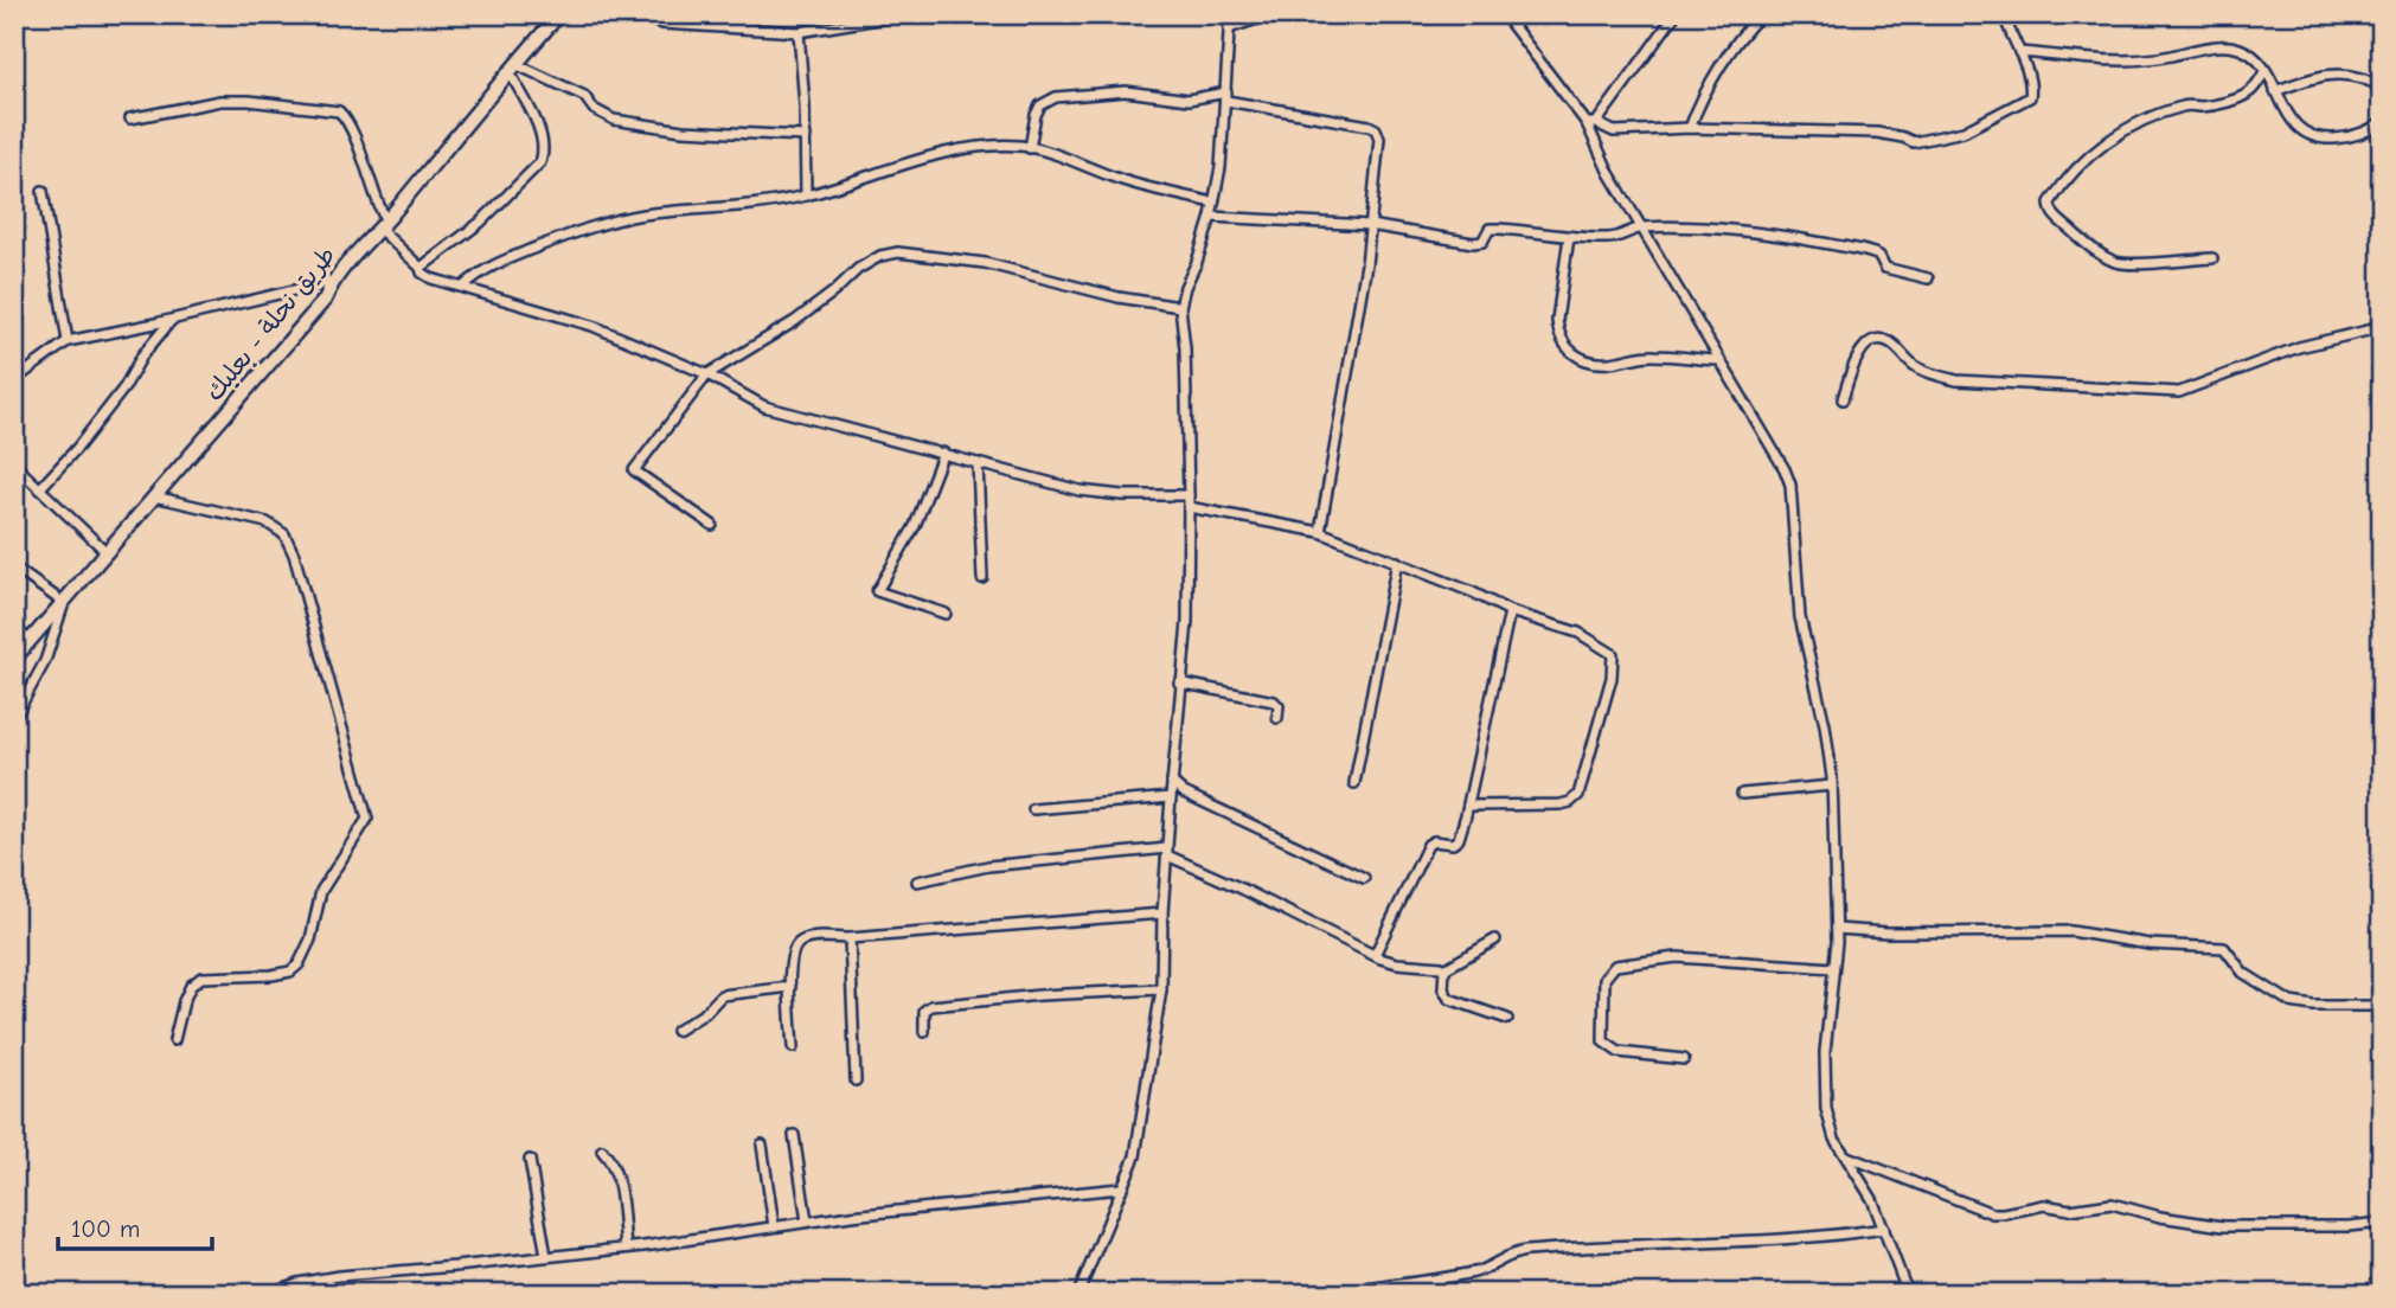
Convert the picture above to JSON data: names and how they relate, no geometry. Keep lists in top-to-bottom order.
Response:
{
  "streets": {
    "street": ["طريق نحلة - بعلبك"]
  },
  "scale_bar": "100 m"
}
